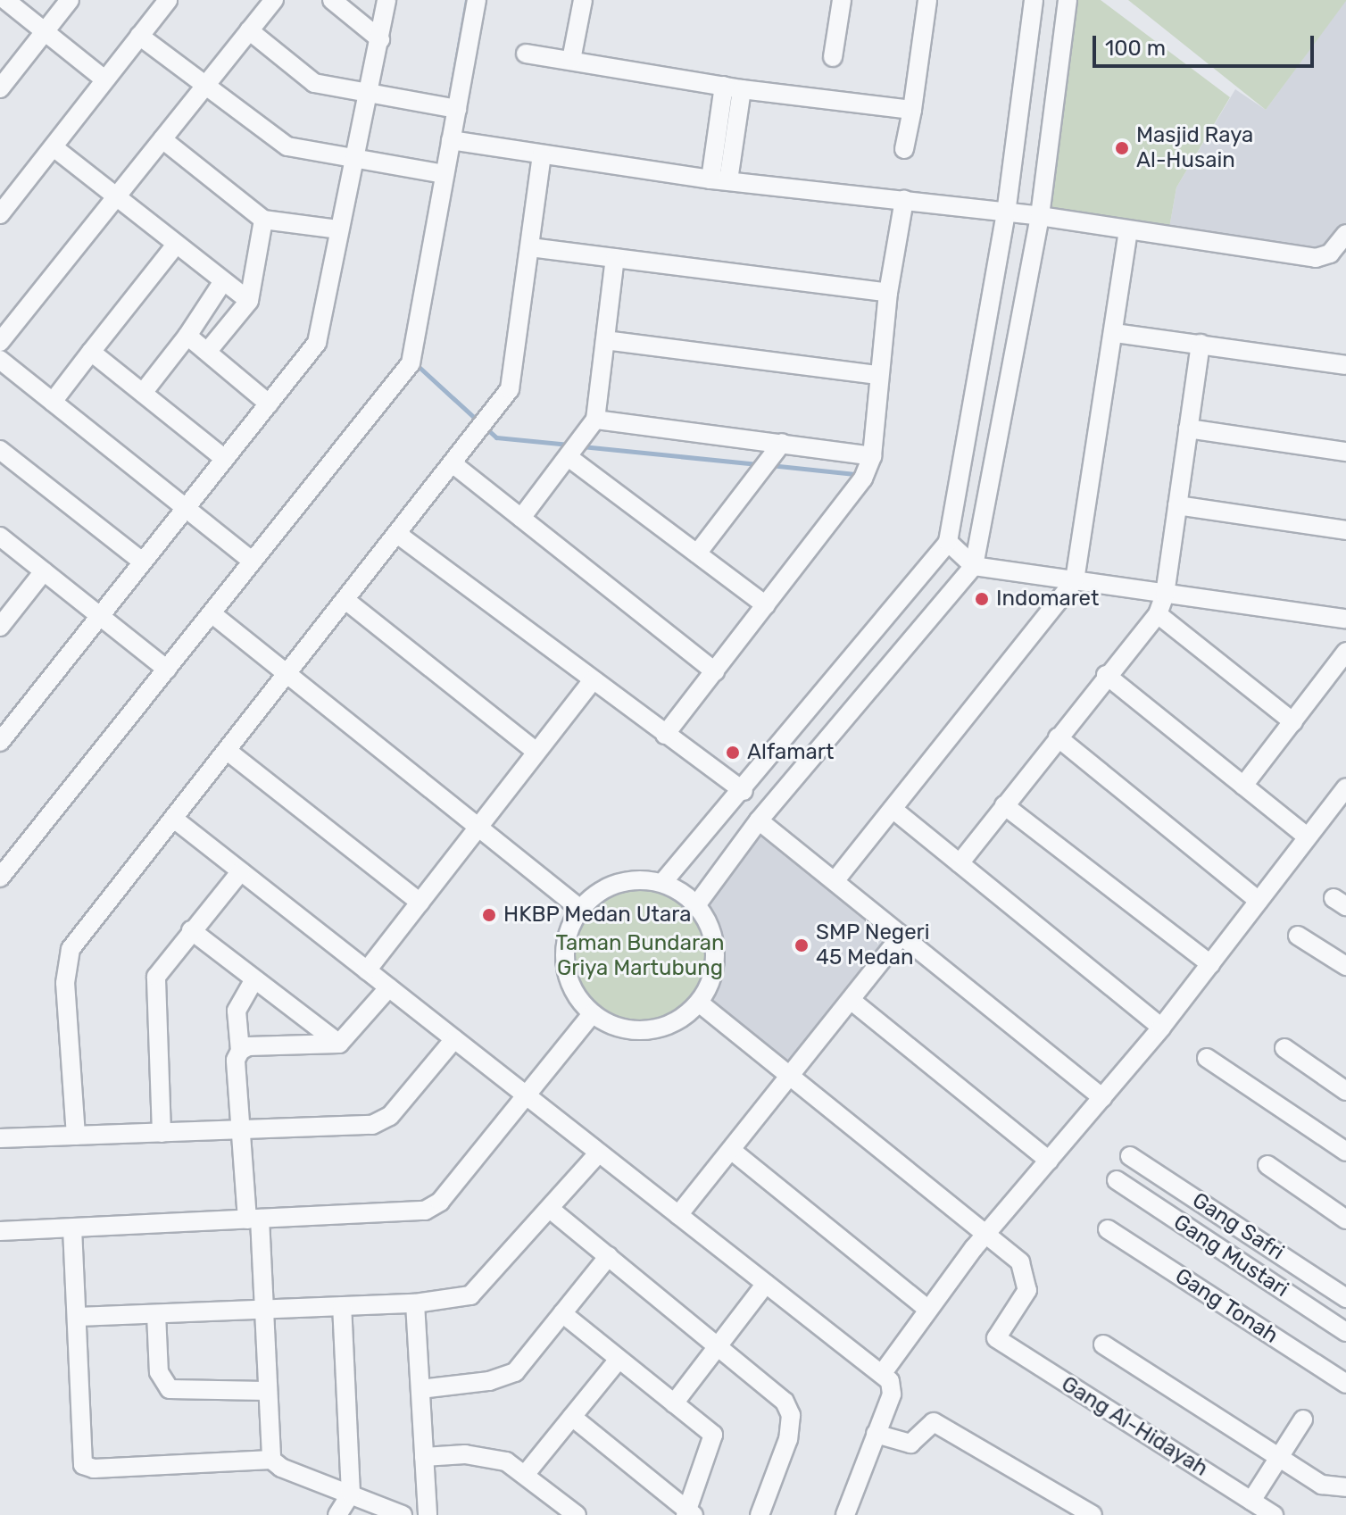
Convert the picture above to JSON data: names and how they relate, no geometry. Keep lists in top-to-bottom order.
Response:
{
  "streets": {
    "street": [
      "Gang Safri",
      "Gang Mustari",
      "Gang Tonah",
      "Gang Al-Hidayah"
    ]
  },
  "parks": ["Taman Bundaran Griya Martubung"],
  "places": [
    "Masjid Raya Al-Husain",
    "Indomaret",
    "Alfamart",
    "HKBP Medan Utara",
    "SMP Negeri 45 Medan"
  ],
  "scale_bar": "100 m"
}
